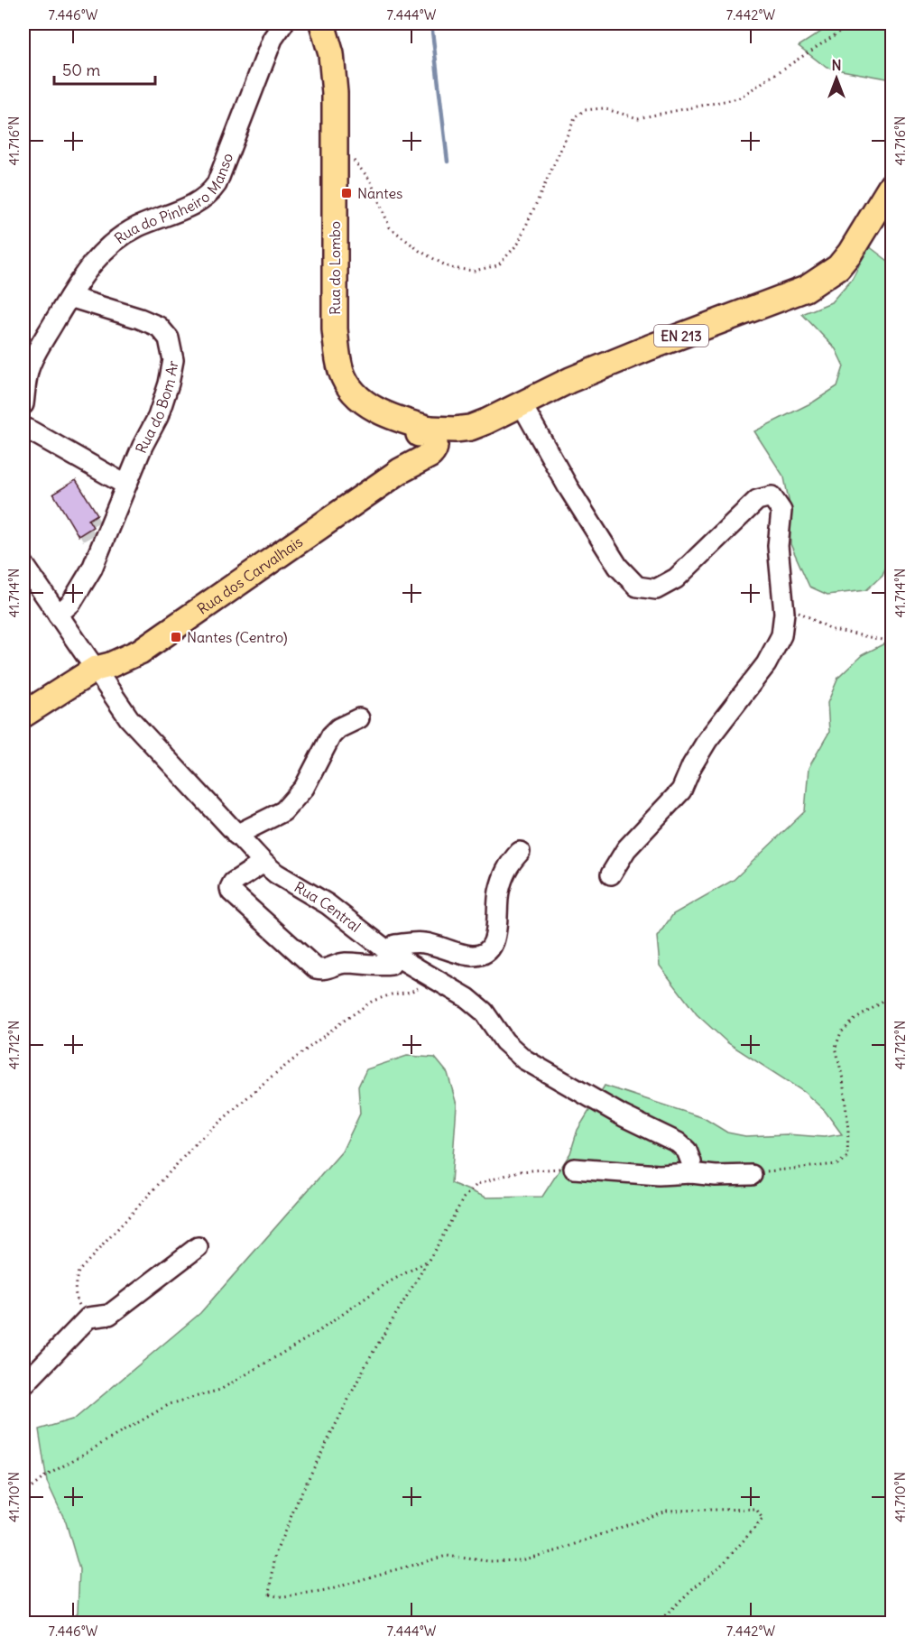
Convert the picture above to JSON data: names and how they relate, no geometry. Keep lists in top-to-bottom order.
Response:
{
  "streets": {
    "main road": ["Rua do Lombo", "EN 213", "Rua dos Carvalhais"],
    "street": ["Rua do Pinheiro Manso", "Rua do Bom Ar", "Rua Central"]
  },
  "crossings": [
    ["Rua do Pinheiro Manso", "Rua do Bom Ar"],
    ["Rua do Lombo", "EN 213"],
    ["Rua do Lombo", "Rua dos Carvalhais"],
    ["EN 213", "Rua dos Carvalhais"],
    ["Rua do Bom Ar", "Rua Central"],
    ["Rua dos Carvalhais", "Rua Central"]
  ],
  "places": {
    "transit": ["Nantes", "Nantes (Centro)"]
  },
  "scale_bar": "50 m",
  "north": "top",
  "coordinates": [
    "7.446°W",
    "7.444°W",
    "7.442°W",
    "41.716°N",
    "41.714°N",
    "41.712°N",
    "41.710°N"
  ]
}
